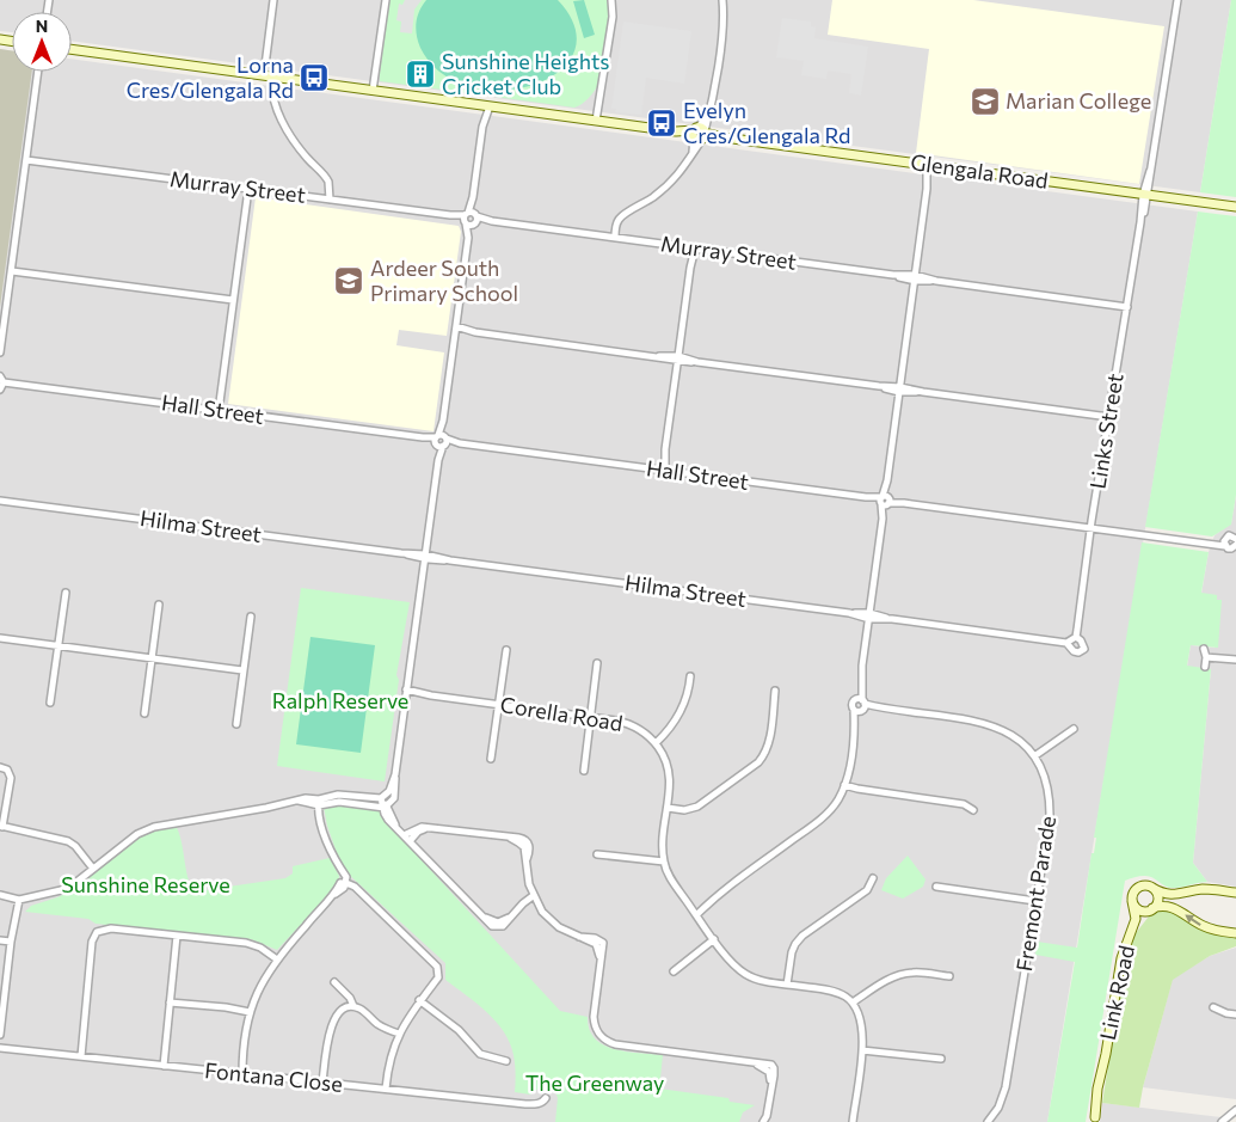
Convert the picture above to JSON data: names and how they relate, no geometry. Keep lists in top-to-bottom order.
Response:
{
  "streets": {
    "street": [
      "Glengala Road",
      "Murray Street",
      "Hall Street",
      "Links Street",
      "Hilma Street",
      "Corella Road",
      "Fremont Parade",
      "Link Road",
      "Fontana Close"
    ]
  },
  "crossings": [
    ["Glengala Road", "Links Street"],
    ["Murray Street", "Links Street"],
    ["Hall Street", "Links Street"],
    ["Links Street", "Hilma Street"]
  ],
  "parks": ["Ralph Reserve", "Sunshine Reserve", "The Greenway"],
  "places": {
    "building": ["Sunshine Heights Cricket Club"],
    "bus stop": ["Lorna Cres/Glengala Rd", "Evelyn Cres/Glengala Rd"],
    "school or university": ["Marian College", "Ardeer South Primary School"]
  },
  "north": "top"
}
